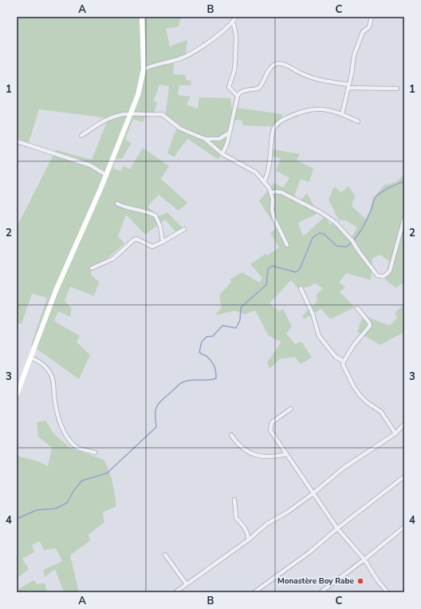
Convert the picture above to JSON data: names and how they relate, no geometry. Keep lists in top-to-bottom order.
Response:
{
  "places": ["Monastère Boy Rabe"],
  "grid": {
    "columns": ["A", "B", "C"],
    "rows": [
      "1",
      "2",
      "3",
      "4"
    ]
  }
}
